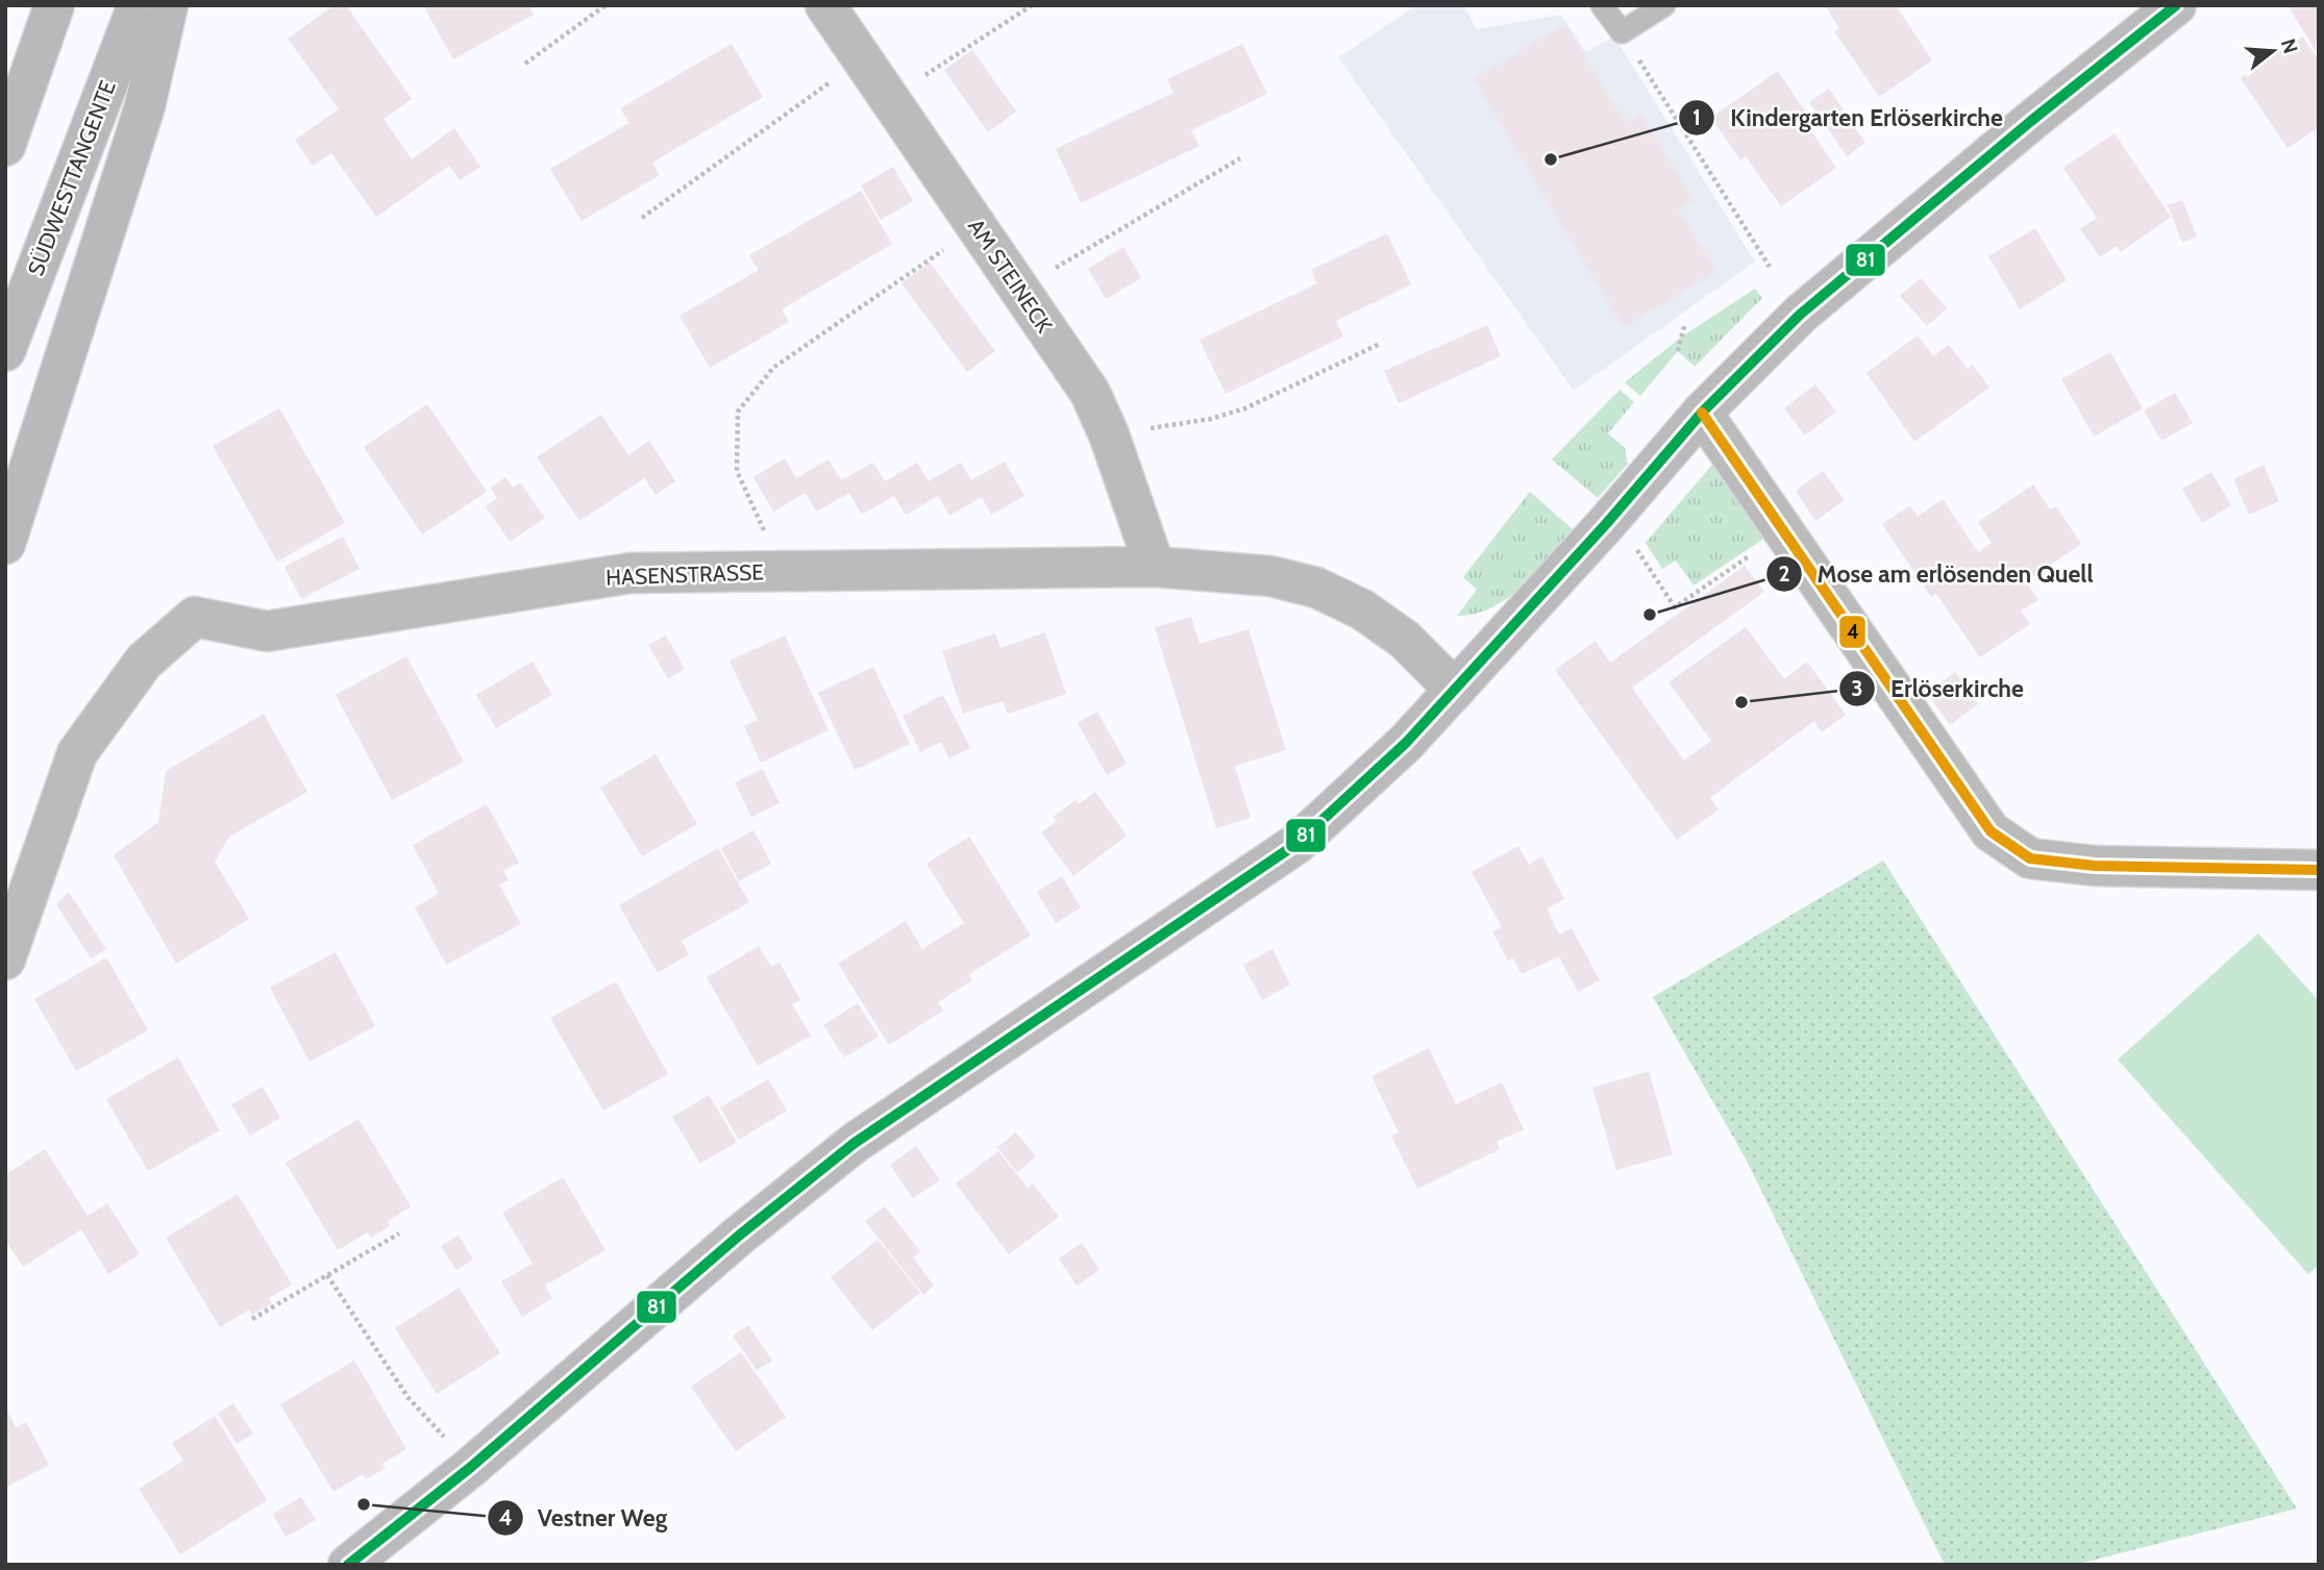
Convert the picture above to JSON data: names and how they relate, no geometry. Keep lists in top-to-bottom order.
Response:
{
  "streets": {
    "highway": ["SÜDWESTTANGENTE"],
    "street": ["AM STEINECK", "HASENSTRASSE"]
  },
  "crossings": [
    ["AM STEINECK", "HASENSTRASSE"]
  ],
  "places": [
    "Kindergarten Erlöserkirche",
    "Mose am erlösenden Quell",
    "Erlöserkirche",
    "Vestner Weg"
  ],
  "lines": ["transit line 81", "transit line 4"],
  "north": "right"
}
